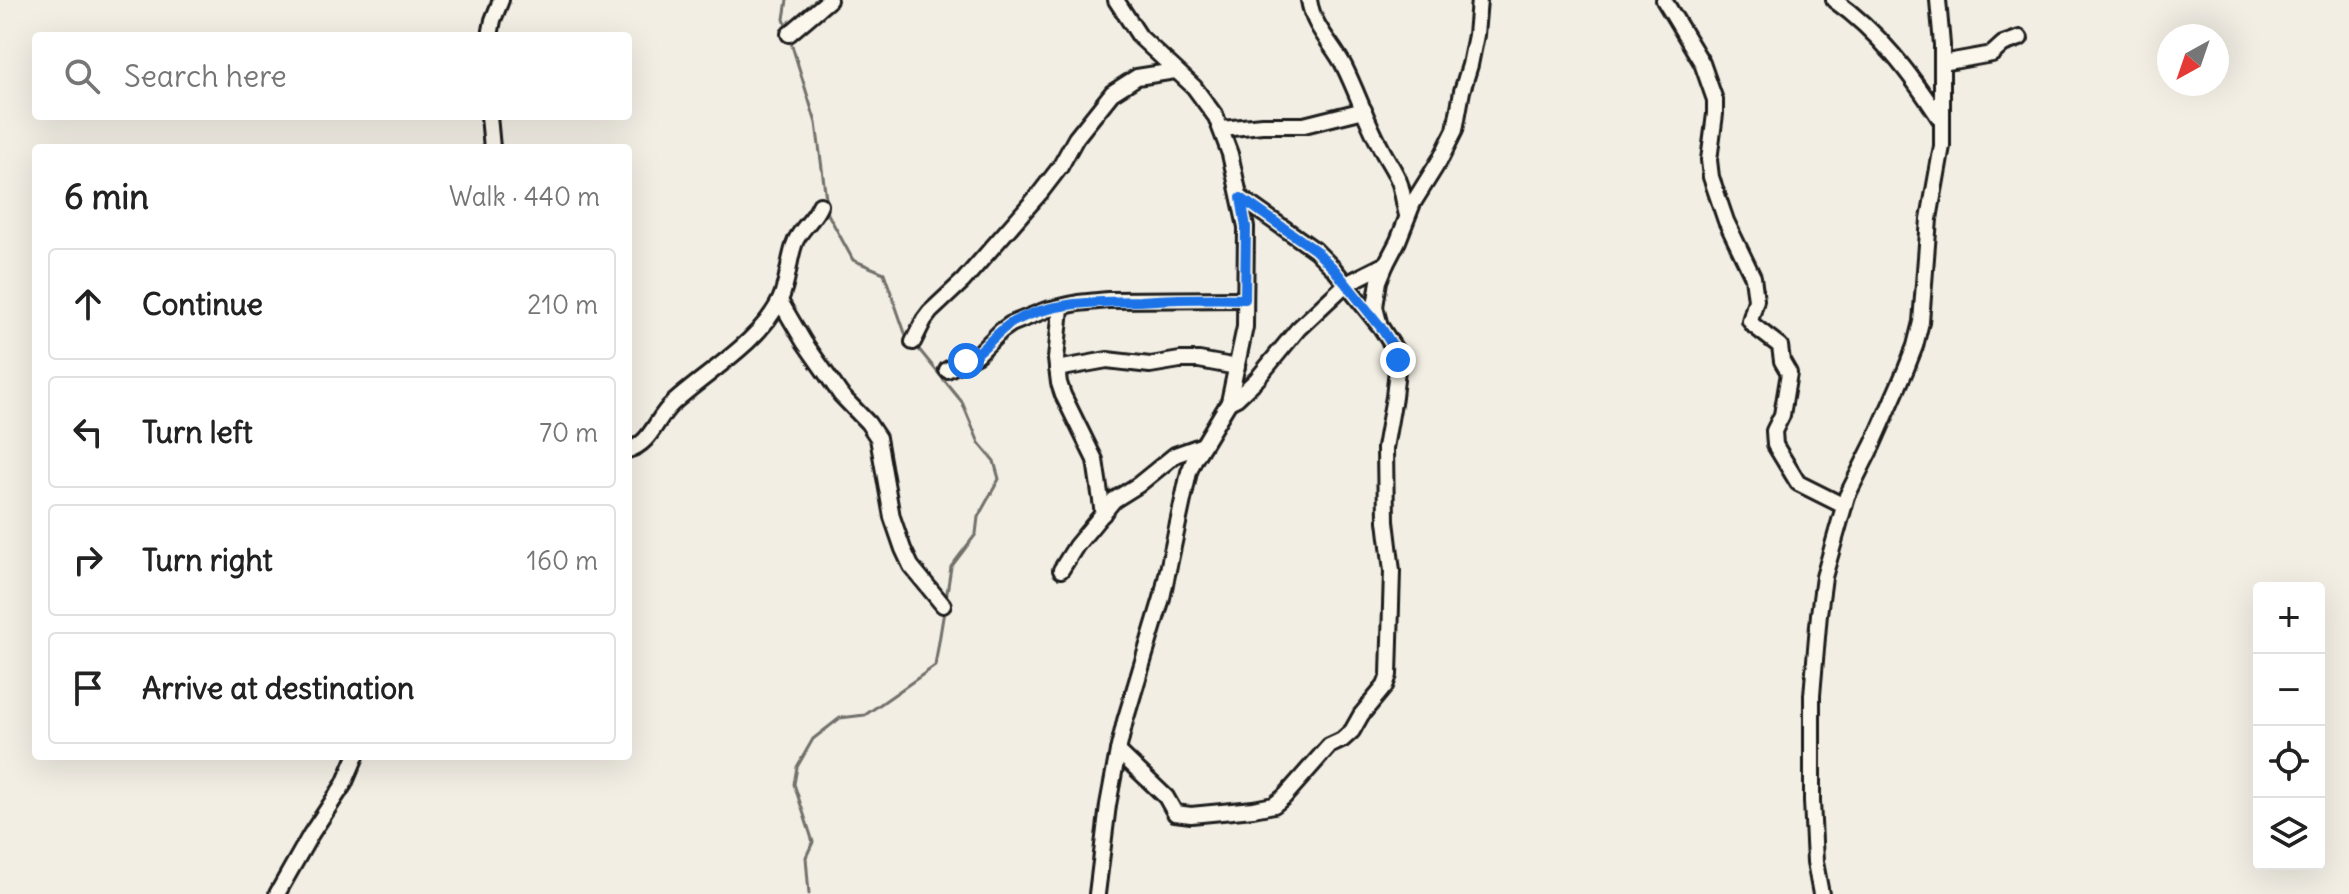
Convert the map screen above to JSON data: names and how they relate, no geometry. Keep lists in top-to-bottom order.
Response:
{
  "north": "bottom left",
  "page": {
    "search": "Search here",
    "heading": ["6 min", "Walk · 440 m"],
    "list": [
      ["Continue", "210 m"],
      ["Turn left", "70 m"],
      ["Turn right", "160 m"],
      "Arrive at destination"
    ],
    "map_buttons": ["+", "−"]
  }
}
